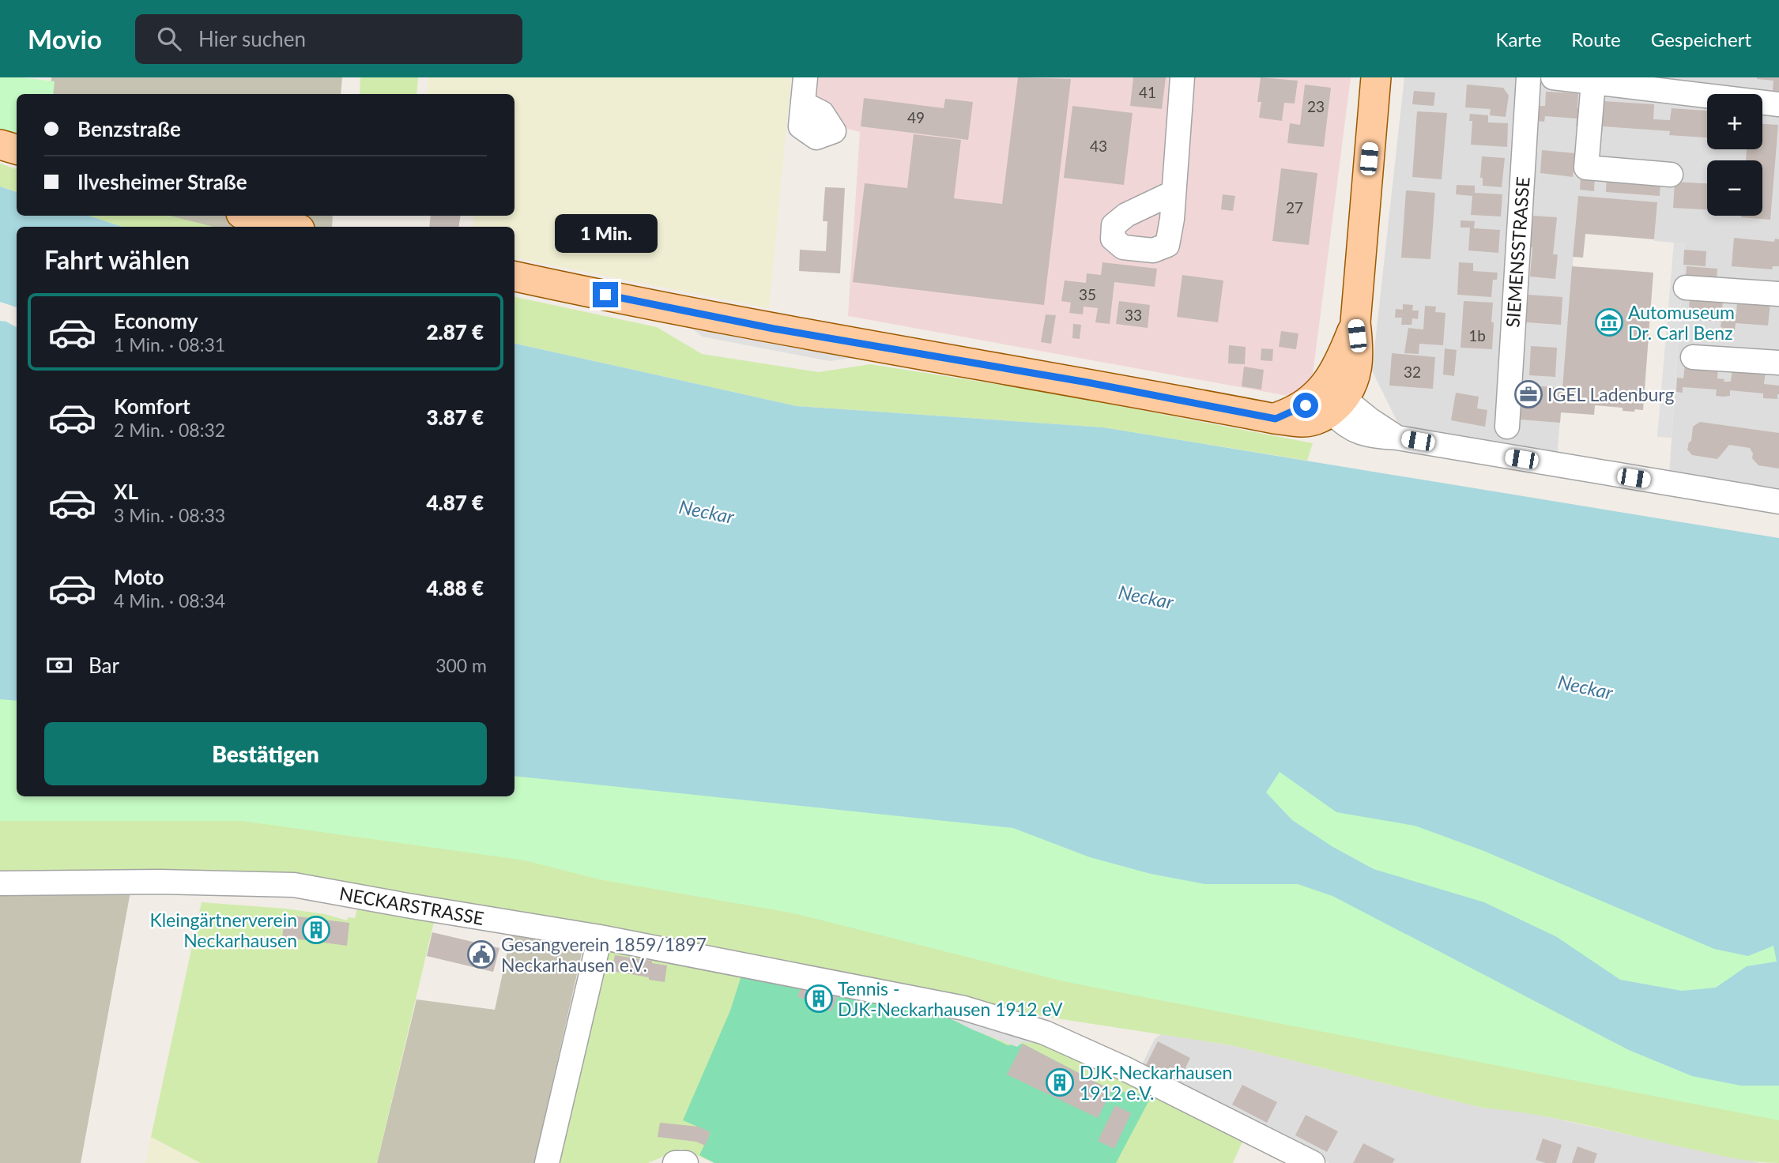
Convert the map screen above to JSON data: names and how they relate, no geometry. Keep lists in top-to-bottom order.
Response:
{
  "streets": {
    "street": ["SIEMENSSTRASSE", "NECKARSTRASSE"]
  },
  "water": ["Neckar"],
  "places": {
    "museum": ["Automuseum Dr. Carl Benz"],
    "office": ["IGEL Ladenburg"],
    "building": ["Kleingärtnerverein Neckarhausen", "Tennis - DJK-Neckarhausen 1912 eV", "DJK-Neckarhausen 1912 e.V."],
    "public building": ["Gesangverein 1859/1897 Neckarhausen e.V."]
  },
  "house_numbers": [
    "41",
    "23",
    "49",
    "43",
    "27",
    "35",
    "33",
    "1b",
    "32"
  ],
  "page": {
    "header": "Movio",
    "search": "Hier suchen",
    "nav": ["Karte", "Route", "Gespeichert"],
    "map_buttons": ["+", "−"],
    "banner": ["Benzstraße", "Ilvesheimer Straße"],
    "bubble": "1 Min.",
    "heading": "Fahrt wählen",
    "list": [
      {
        "name": "Economy",
        "note": "1 Min. · 08:31",
        "value": "2.87 €"
      },
      {
        "name": "Komfort",
        "note": "2 Min. · 08:32",
        "value": "3.87 €"
      },
      {
        "name": "XL",
        "note": "3 Min. · 08:33",
        "value": "4.87 €"
      },
      {
        "name": "Moto",
        "note": "4 Min. · 08:34",
        "value": "4.88 €"
      }
    ],
    "pay": ["Bar", "300 m"],
    "buttons": "Bestätigen"
  }
}
